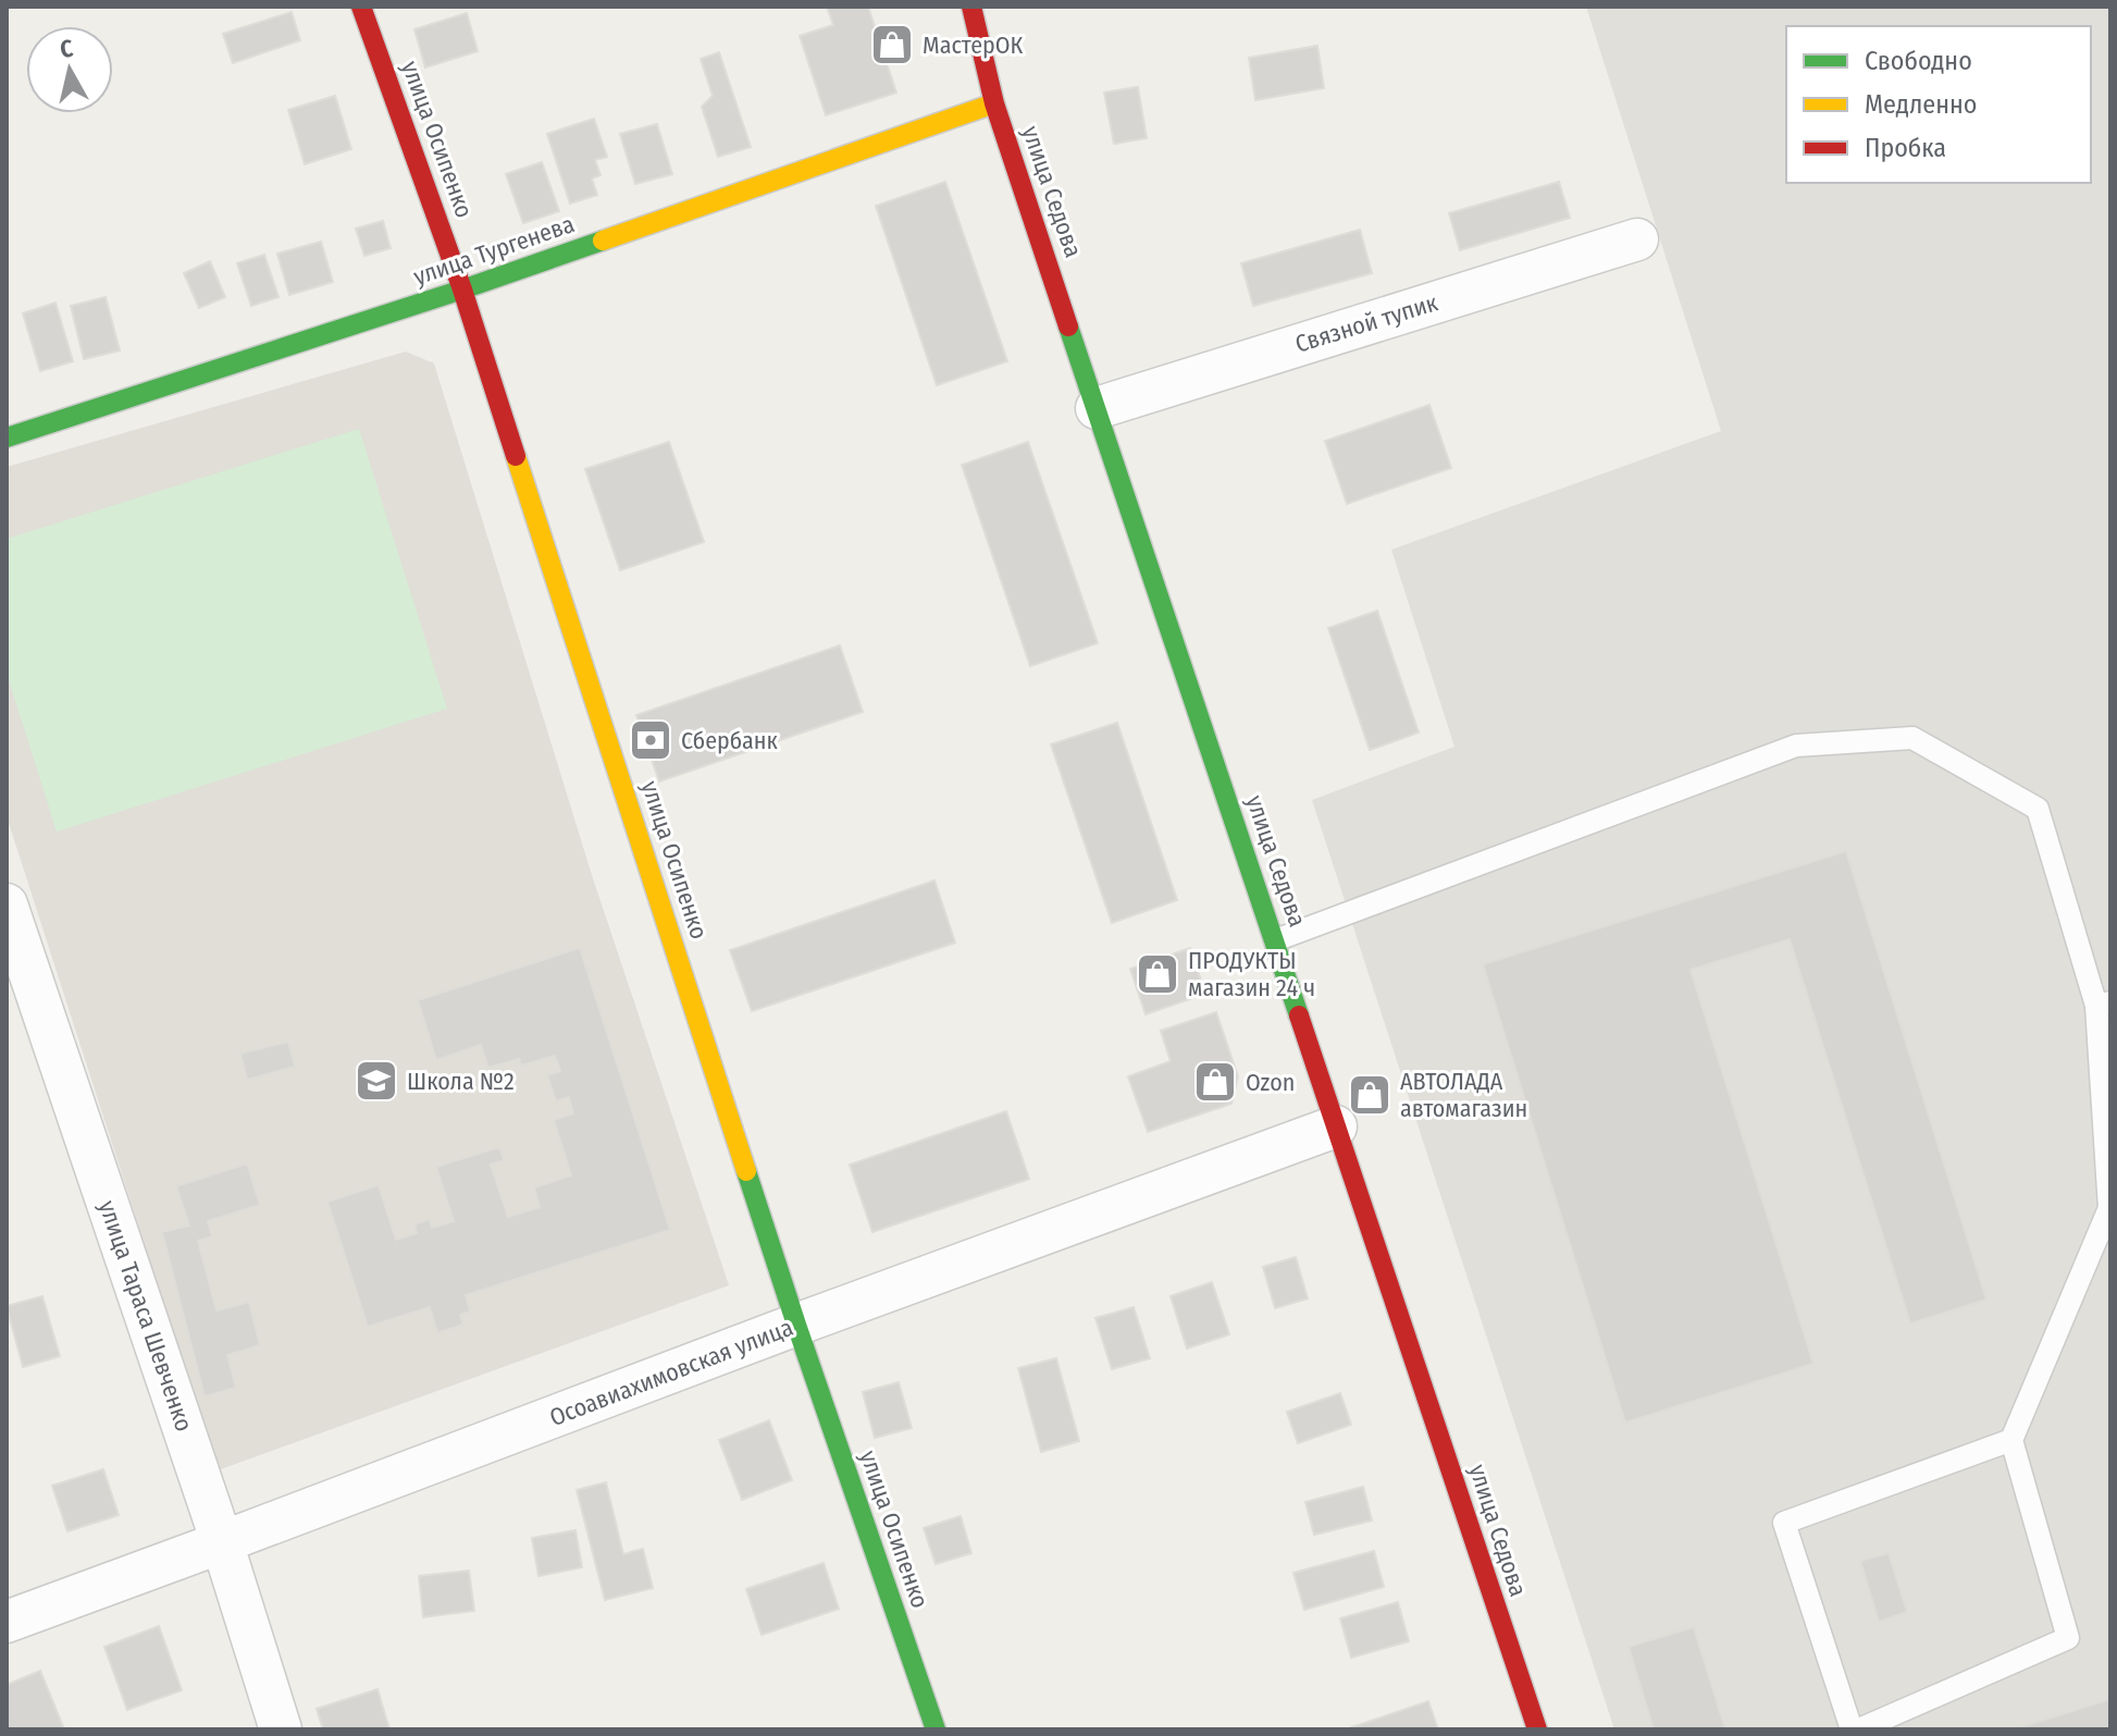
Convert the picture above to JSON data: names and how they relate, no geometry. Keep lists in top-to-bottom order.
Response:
{
  "streets": {
    "main road": ["улица Осипенко", "улица Седова", "улица Тургенева"],
    "street": ["Связной тупик", "улица Тараса Шевченко", "Осоавиахимовская улица"]
  },
  "crossings": [
    ["улица Осипенко", "улица Тургенева"],
    ["улица Осипенко", "Осоавиахимовская улица"],
    ["улица Седова", "улица Тургенева"],
    ["улица Седова", "Связной тупик"],
    ["улица Седова", "Осоавиахимовская улица"],
    ["улица Тараса Шевченко", "Осоавиахимовская улица"]
  ],
  "places": {
    "shop": [
      "МастерОК",
      "ПРОДУКТЫ магазин 24 ч",
      "Ozon",
      "АВТОЛАДА автомагазин"
    ],
    "bank": ["Сбербанк"],
    "school or university": ["Школа №2"]
  },
  "legend": ["Свободно", "Медленно", "Пробка"],
  "north": "top"
}
